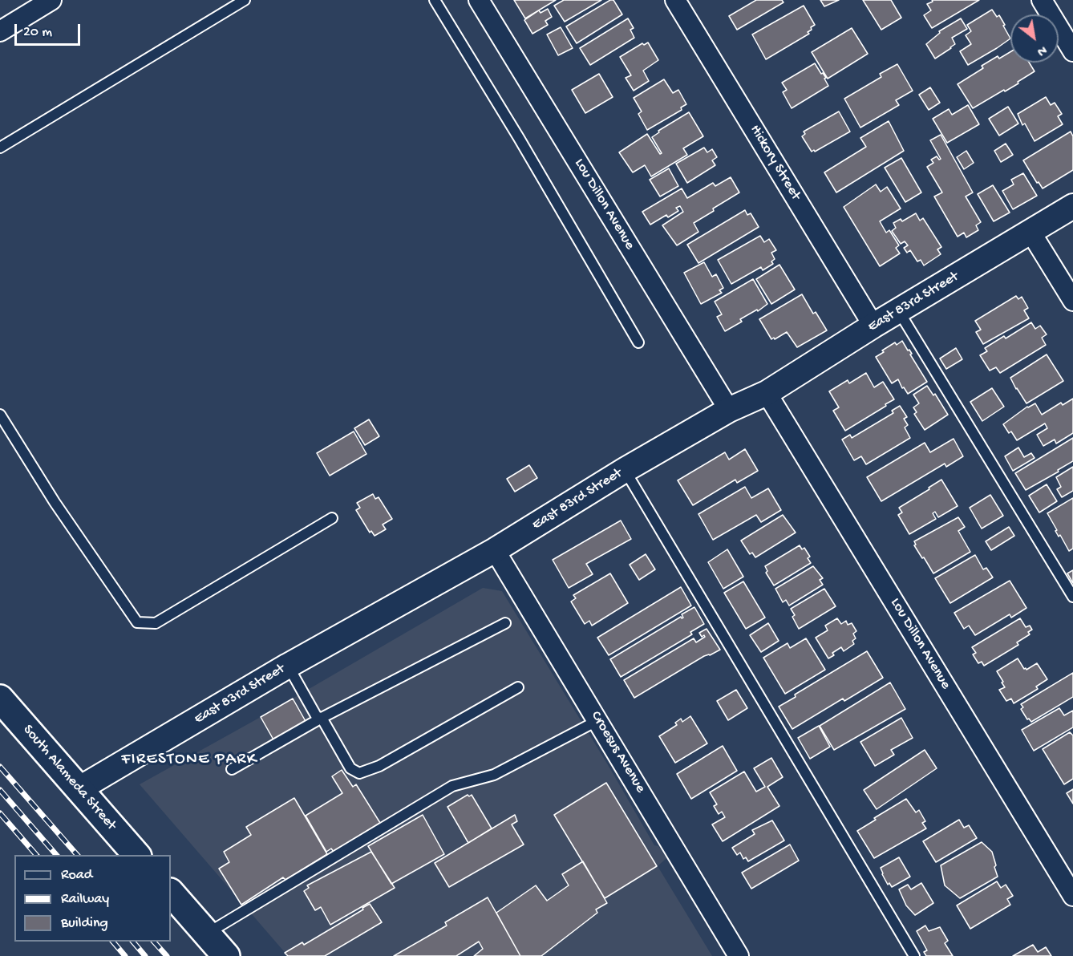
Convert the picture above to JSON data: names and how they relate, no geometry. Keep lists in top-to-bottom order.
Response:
{
  "streets": {
    "main road": ["South Alameda Street"],
    "street": [
      "Hickory Street",
      "Lou Dillon Avenue",
      "East 83rd Street",
      "Croesus Avenue"
    ]
  },
  "crossings": [
    ["Hickory Street", "East 83rd Street"],
    ["Lou Dillon Avenue", "East 83rd Street"],
    ["East 83rd Street", "Croesus Avenue"],
    ["East 83rd Street", "South Alameda Street"]
  ],
  "districts": ["FIRESTONE PARK"],
  "legend": ["Road", "Railway", "Building"],
  "scale_bar": "20 m",
  "north": "bottom right"
}
